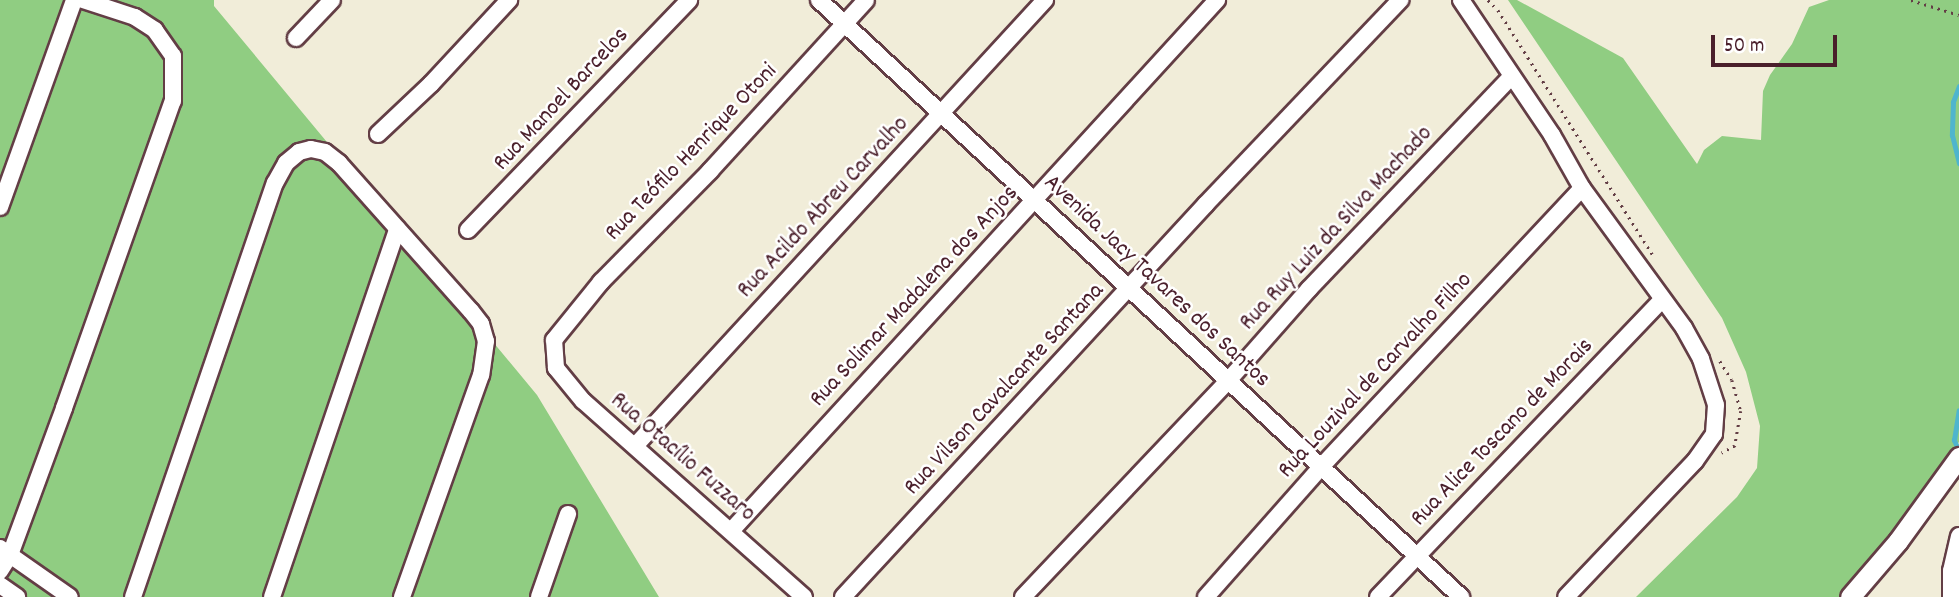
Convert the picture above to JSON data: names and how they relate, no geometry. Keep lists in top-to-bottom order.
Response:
{
  "streets": {
    "street": [
      "Rua Manoel Barcelos",
      "Rua Teófilo Henrique Otoni",
      "Rua Acildo Abreu Carvalho",
      "Rua Ruy Luiz da Silva Machado",
      "Avenida Jacy Tavares dos Santos",
      "Rua Solimar Madalena dos Anjos",
      "Rua Louzival de Carvalho Filho",
      "Rua Vilson Cavalcante Santana",
      "Rua Alice Toscano de Morais",
      "Rua Otacílio Fuzzaro"
    ]
  },
  "crossings": [
    ["Rua Teófilo Henrique Otoni", "Avenida Jacy Tavares dos Santos"],
    ["Rua Teófilo Henrique Otoni", "Rua Otacílio Fuzzaro"],
    ["Rua Acildo Abreu Carvalho", "Avenida Jacy Tavares dos Santos"],
    ["Rua Acildo Abreu Carvalho", "Rua Otacílio Fuzzaro"],
    ["Rua Ruy Luiz da Silva Machado", "Avenida Jacy Tavares dos Santos"],
    ["Avenida Jacy Tavares dos Santos", "Rua Solimar Madalena dos Anjos"],
    ["Avenida Jacy Tavares dos Santos", "Rua Louzival de Carvalho Filho"],
    ["Avenida Jacy Tavares dos Santos", "Rua Vilson Cavalcante Santana"],
    ["Avenida Jacy Tavares dos Santos", "Rua Alice Toscano de Morais"],
    ["Rua Solimar Madalena dos Anjos", "Rua Otacílio Fuzzaro"]
  ],
  "scale_bar": "50 m"
}
